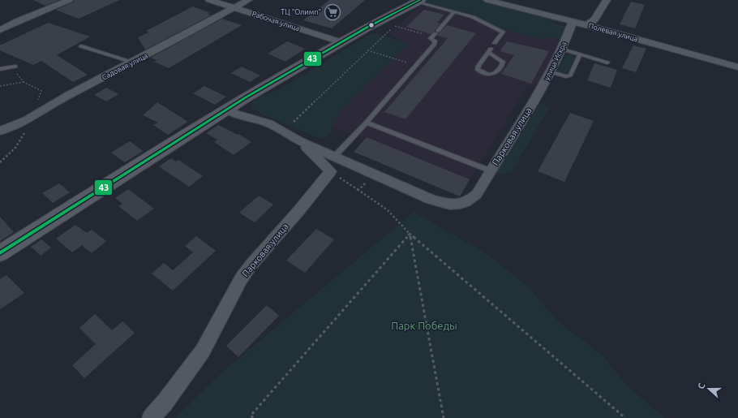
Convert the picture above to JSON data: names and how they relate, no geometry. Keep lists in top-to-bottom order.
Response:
{
  "streets": {
    "street": [
      "Рабочая улица",
      "Полевая улица",
      "улица Искра",
      "Садовая улица",
      "Парковая улица"
    ]
  },
  "crossings": [
    ["Рабочая улица", "Садовая улица"],
    ["Полевая улица", "улица Искра"],
    ["улица Искра", "Парковая улица"]
  ],
  "parks": ["Парк Победы"],
  "places": {
    "supermarket": ["ТЦ \"Олимп\""]
  },
  "lines": ["transit line 43"],
  "north": "left"
}
